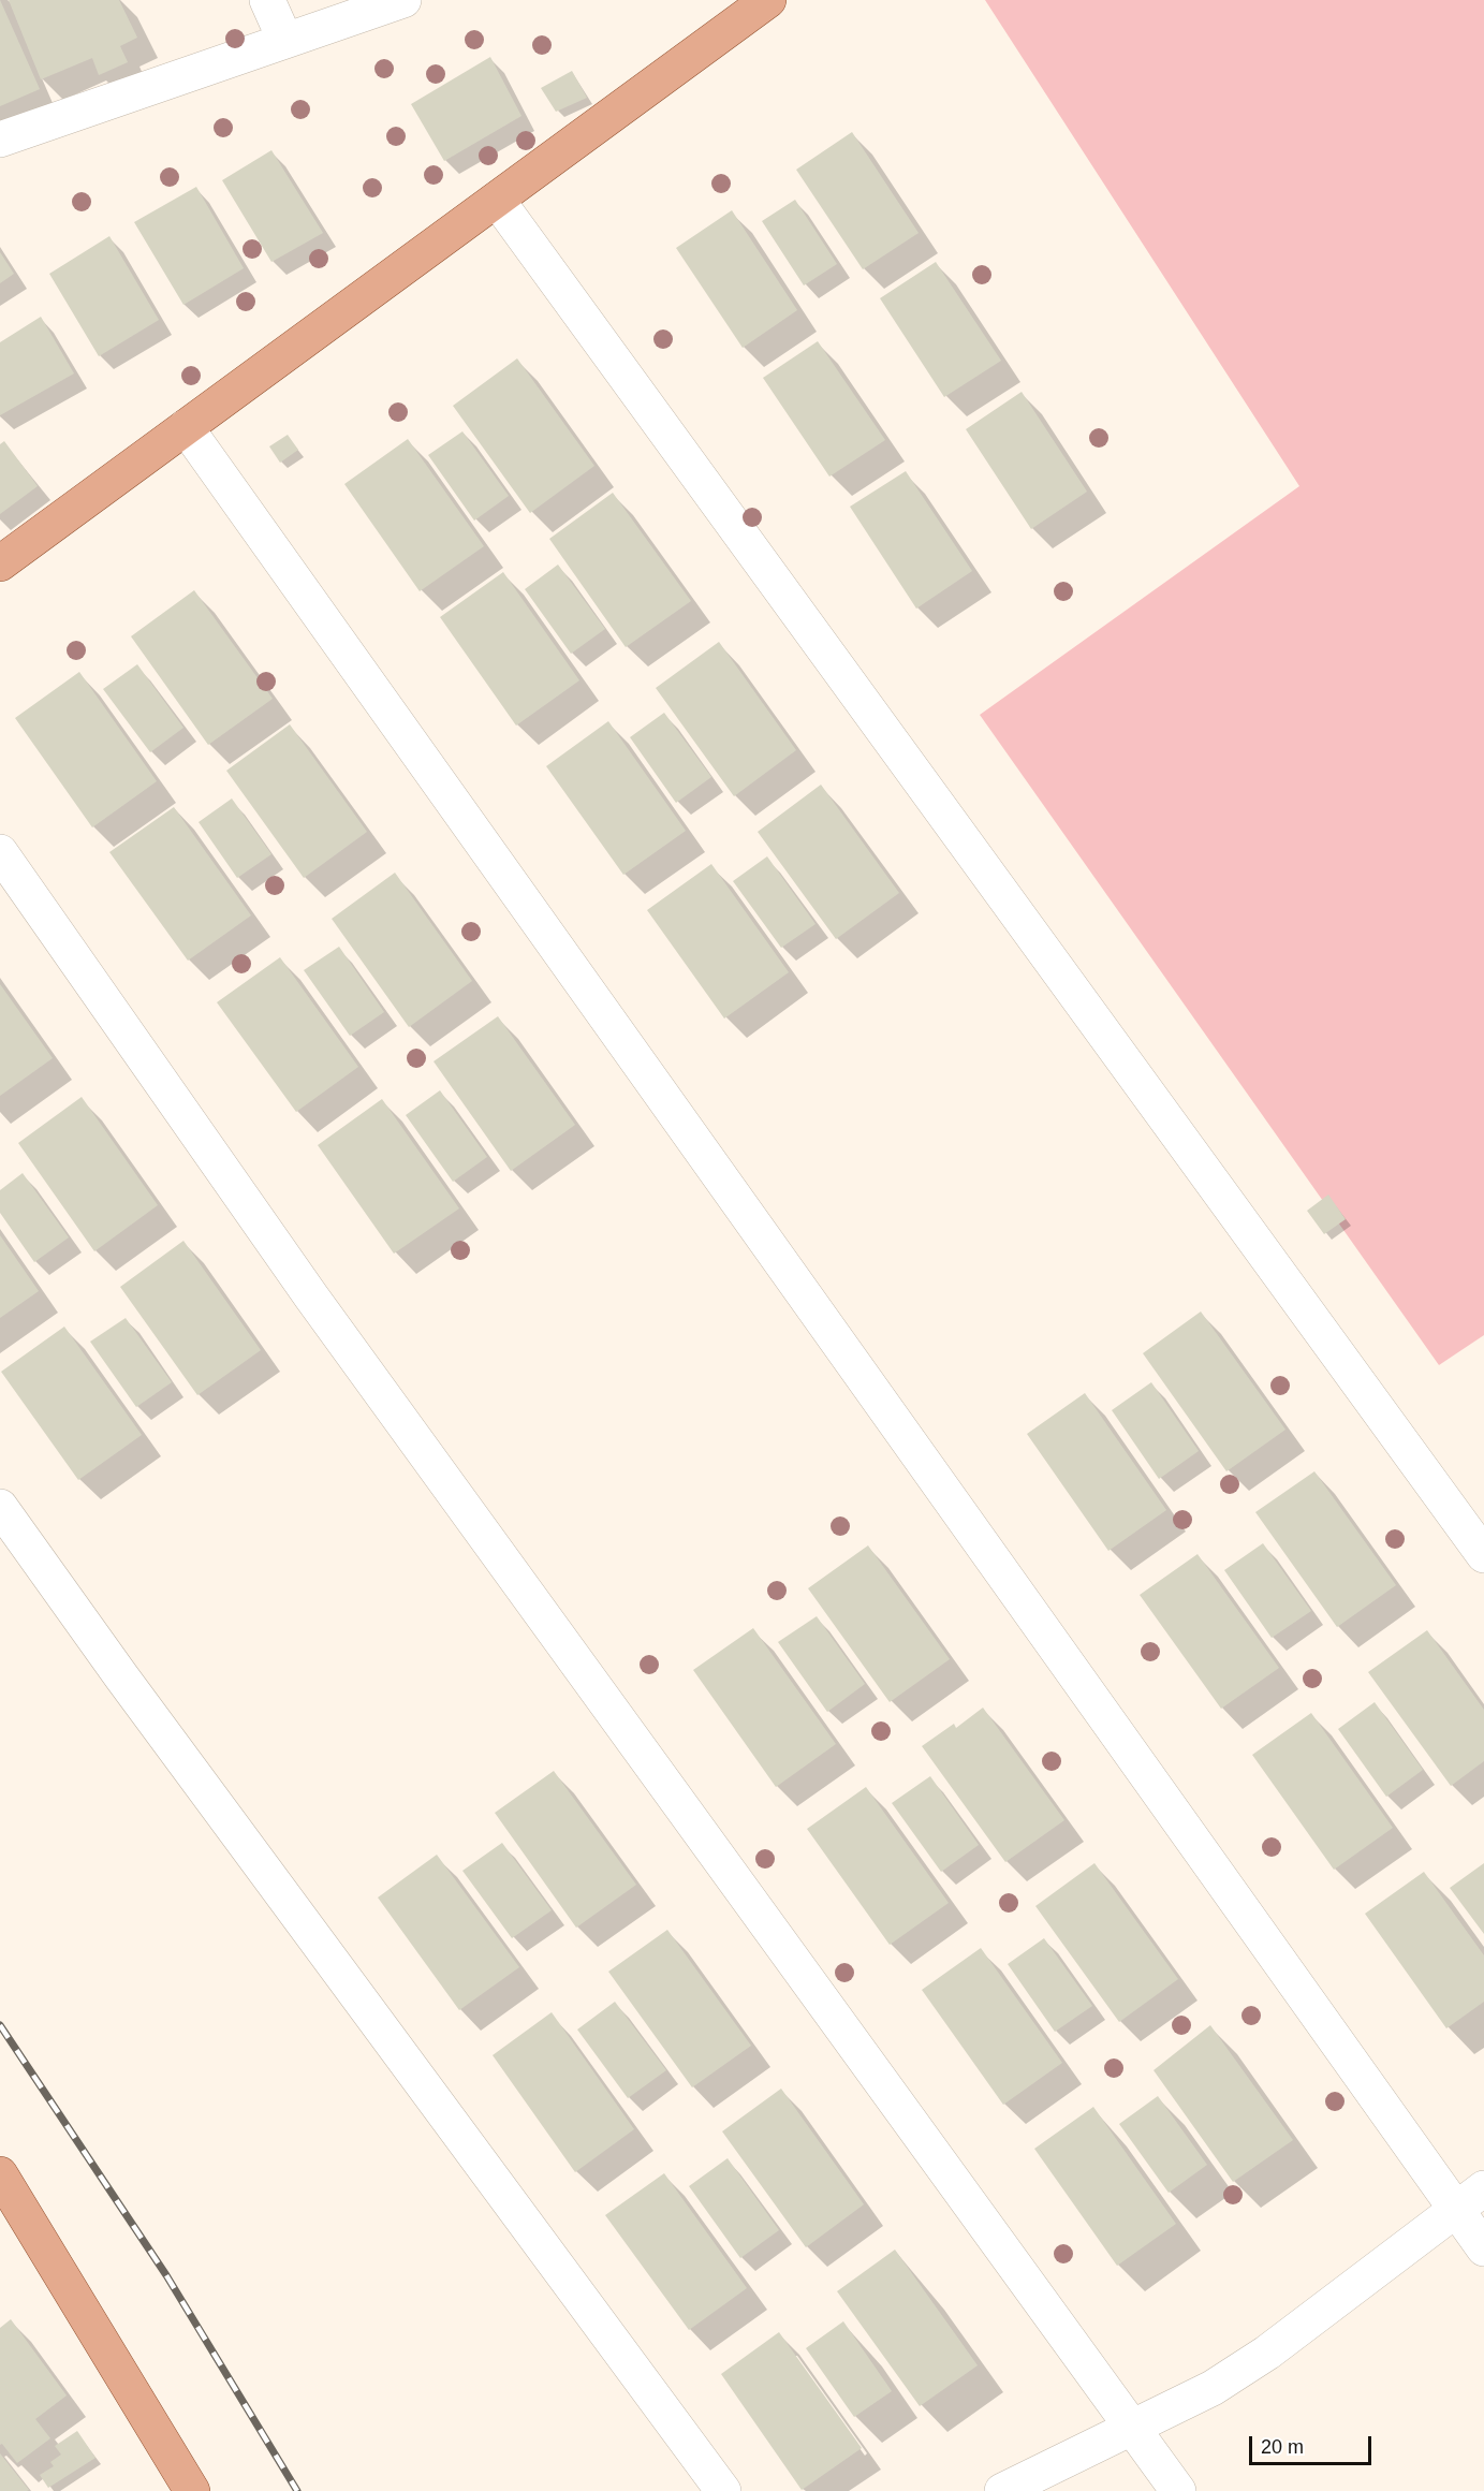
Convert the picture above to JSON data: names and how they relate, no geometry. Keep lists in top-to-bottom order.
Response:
{
  "scale_bar": "20 m"
}
